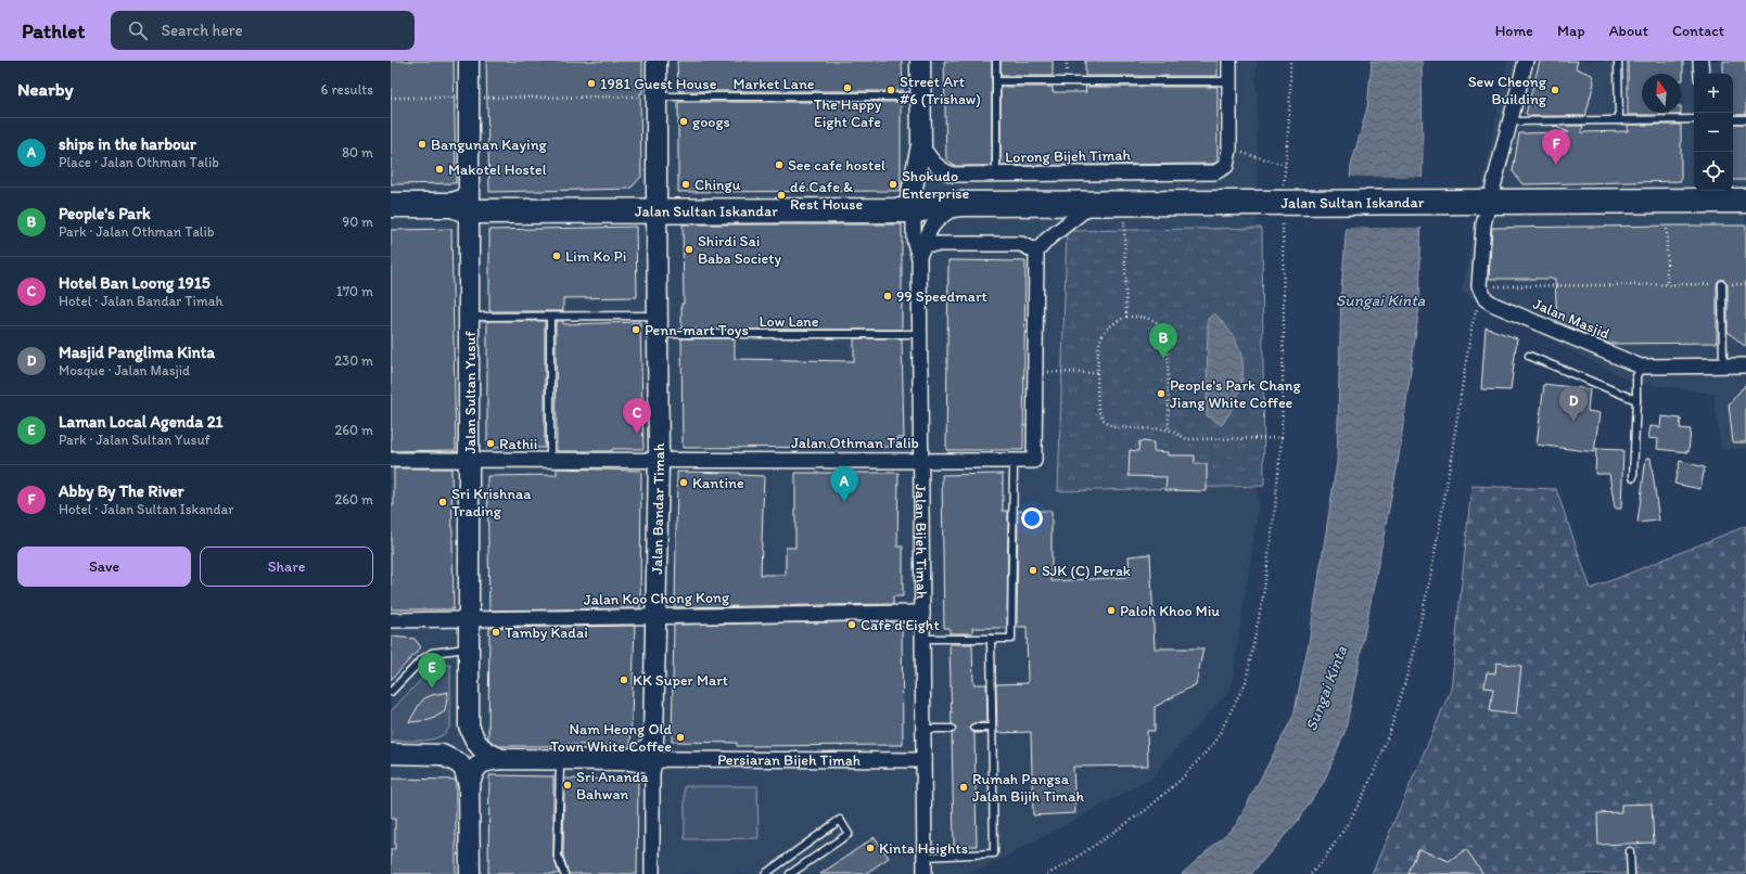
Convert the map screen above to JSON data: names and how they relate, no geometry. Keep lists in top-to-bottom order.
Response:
{
  "streets": {
    "highway": ["Jalan Sultan Iskandar"],
    "main road": ["Jalan Sultan Yusuf", "Jalan Bandar Timah", "Jalan Bijeh Timah"],
    "street": [
      "Lorong Bijeh Timah",
      "Jalan Masjid",
      "Jalan Othman Talib",
      "Jalan Koo Chong Kong",
      "Persiaran Bijeh Timah"
    ],
    "lane": ["Market Lane", "Low Lane"]
  },
  "crossings": [
    ["Market Lane", "Jalan Bandar Timah"],
    ["Market Lane", "Jalan Bijeh Timah"],
    ["Lorong Bijeh Timah", "Jalan Bijeh Timah"],
    ["Jalan Sultan Iskandar", "Jalan Sultan Yusuf"],
    ["Jalan Sultan Iskandar", "Jalan Bandar Timah"],
    ["Jalan Sultan Iskandar", "Jalan Bijeh Timah"],
    ["Low Lane", "Jalan Sultan Yusuf"],
    ["Low Lane", "Jalan Bandar Timah"],
    ["Low Lane", "Jalan Bijeh Timah"],
    ["Jalan Sultan Yusuf", "Jalan Othman Talib"],
    ["Jalan Sultan Yusuf", "Jalan Koo Chong Kong"],
    ["Jalan Othman Talib", "Jalan Bandar Timah"],
    ["Jalan Othman Talib", "Jalan Bijeh Timah"],
    ["Jalan Bandar Timah", "Jalan Koo Chong Kong"],
    ["Jalan Bandar Timah", "Persiaran Bijeh Timah"],
    ["Jalan Bijeh Timah", "Jalan Koo Chong Kong"],
    ["Jalan Bijeh Timah", "Persiaran Bijeh Timah"]
  ],
  "water": ["Sungai Kinta"],
  "places": [
    "1981 Guest House",
    "The Happy Eight Cafe",
    "Street Art #6 (Trishaw)",
    "Sew Cheong Building",
    "googs",
    "Bangunan Kaying",
    "See cafe hostel",
    "Makotel Hostel",
    "Chingu",
    "Shokudo Enterprise",
    "dé Cafe & Rest House",
    "Shirdi Sai Baba Society",
    "Lim Ko Pi",
    "99 Speedmart",
    "Penn-mart Toys",
    "People's Park Chang Jiang White Coffee",
    "Rathii",
    "Kantine",
    "Sri Krishnaa Trading",
    "SJK (C) Perak",
    "Paloh Khoo Miu",
    "Cafe d'Eight",
    "Tamby Kadai",
    "KK Super Mart",
    "Nam Heong Old Town White Coffee",
    "Sri Ananda Bahwan",
    "Rumah Pangsa Jalan Bijih Timah",
    "Kinta Heights"
  ],
  "north": "top",
  "page": {
    "header": "Pathlet",
    "search": "Search here",
    "nav": [
      "Home",
      "Map",
      "About",
      "Contact"
    ],
    "heading": ["Nearby", "6 results"],
    "map_buttons": ["+", "−"],
    "list": [
      {
        "mark": "A",
        "name": "ships in the harbour",
        "note": "Place · Jalan Othman Talib",
        "value": "80 m"
      },
      {
        "mark": "B",
        "name": "People's Park",
        "note": "Park · Jalan Othman Talib",
        "value": "90 m"
      },
      {
        "mark": "C",
        "name": "Hotel Ban Loong 1915",
        "note": "Hotel · Jalan Bandar Timah",
        "value": "170 m"
      },
      {
        "mark": "D",
        "name": "Masjid Panglima Kinta",
        "note": "Mosque · Jalan Masjid",
        "value": "230 m"
      },
      {
        "mark": "E",
        "name": "Laman Local Agenda 21",
        "note": "Park · Jalan Sultan Yusuf",
        "value": "260 m"
      },
      {
        "mark": "F",
        "name": "Abby By The River",
        "note": "Hotel · Jalan Sultan Iskandar",
        "value": "260 m"
      }
    ],
    "pins": [
      "F",
      "B",
      "D",
      "C",
      "A",
      "E"
    ],
    "buttons": ["Save", "Share"]
  }
}
